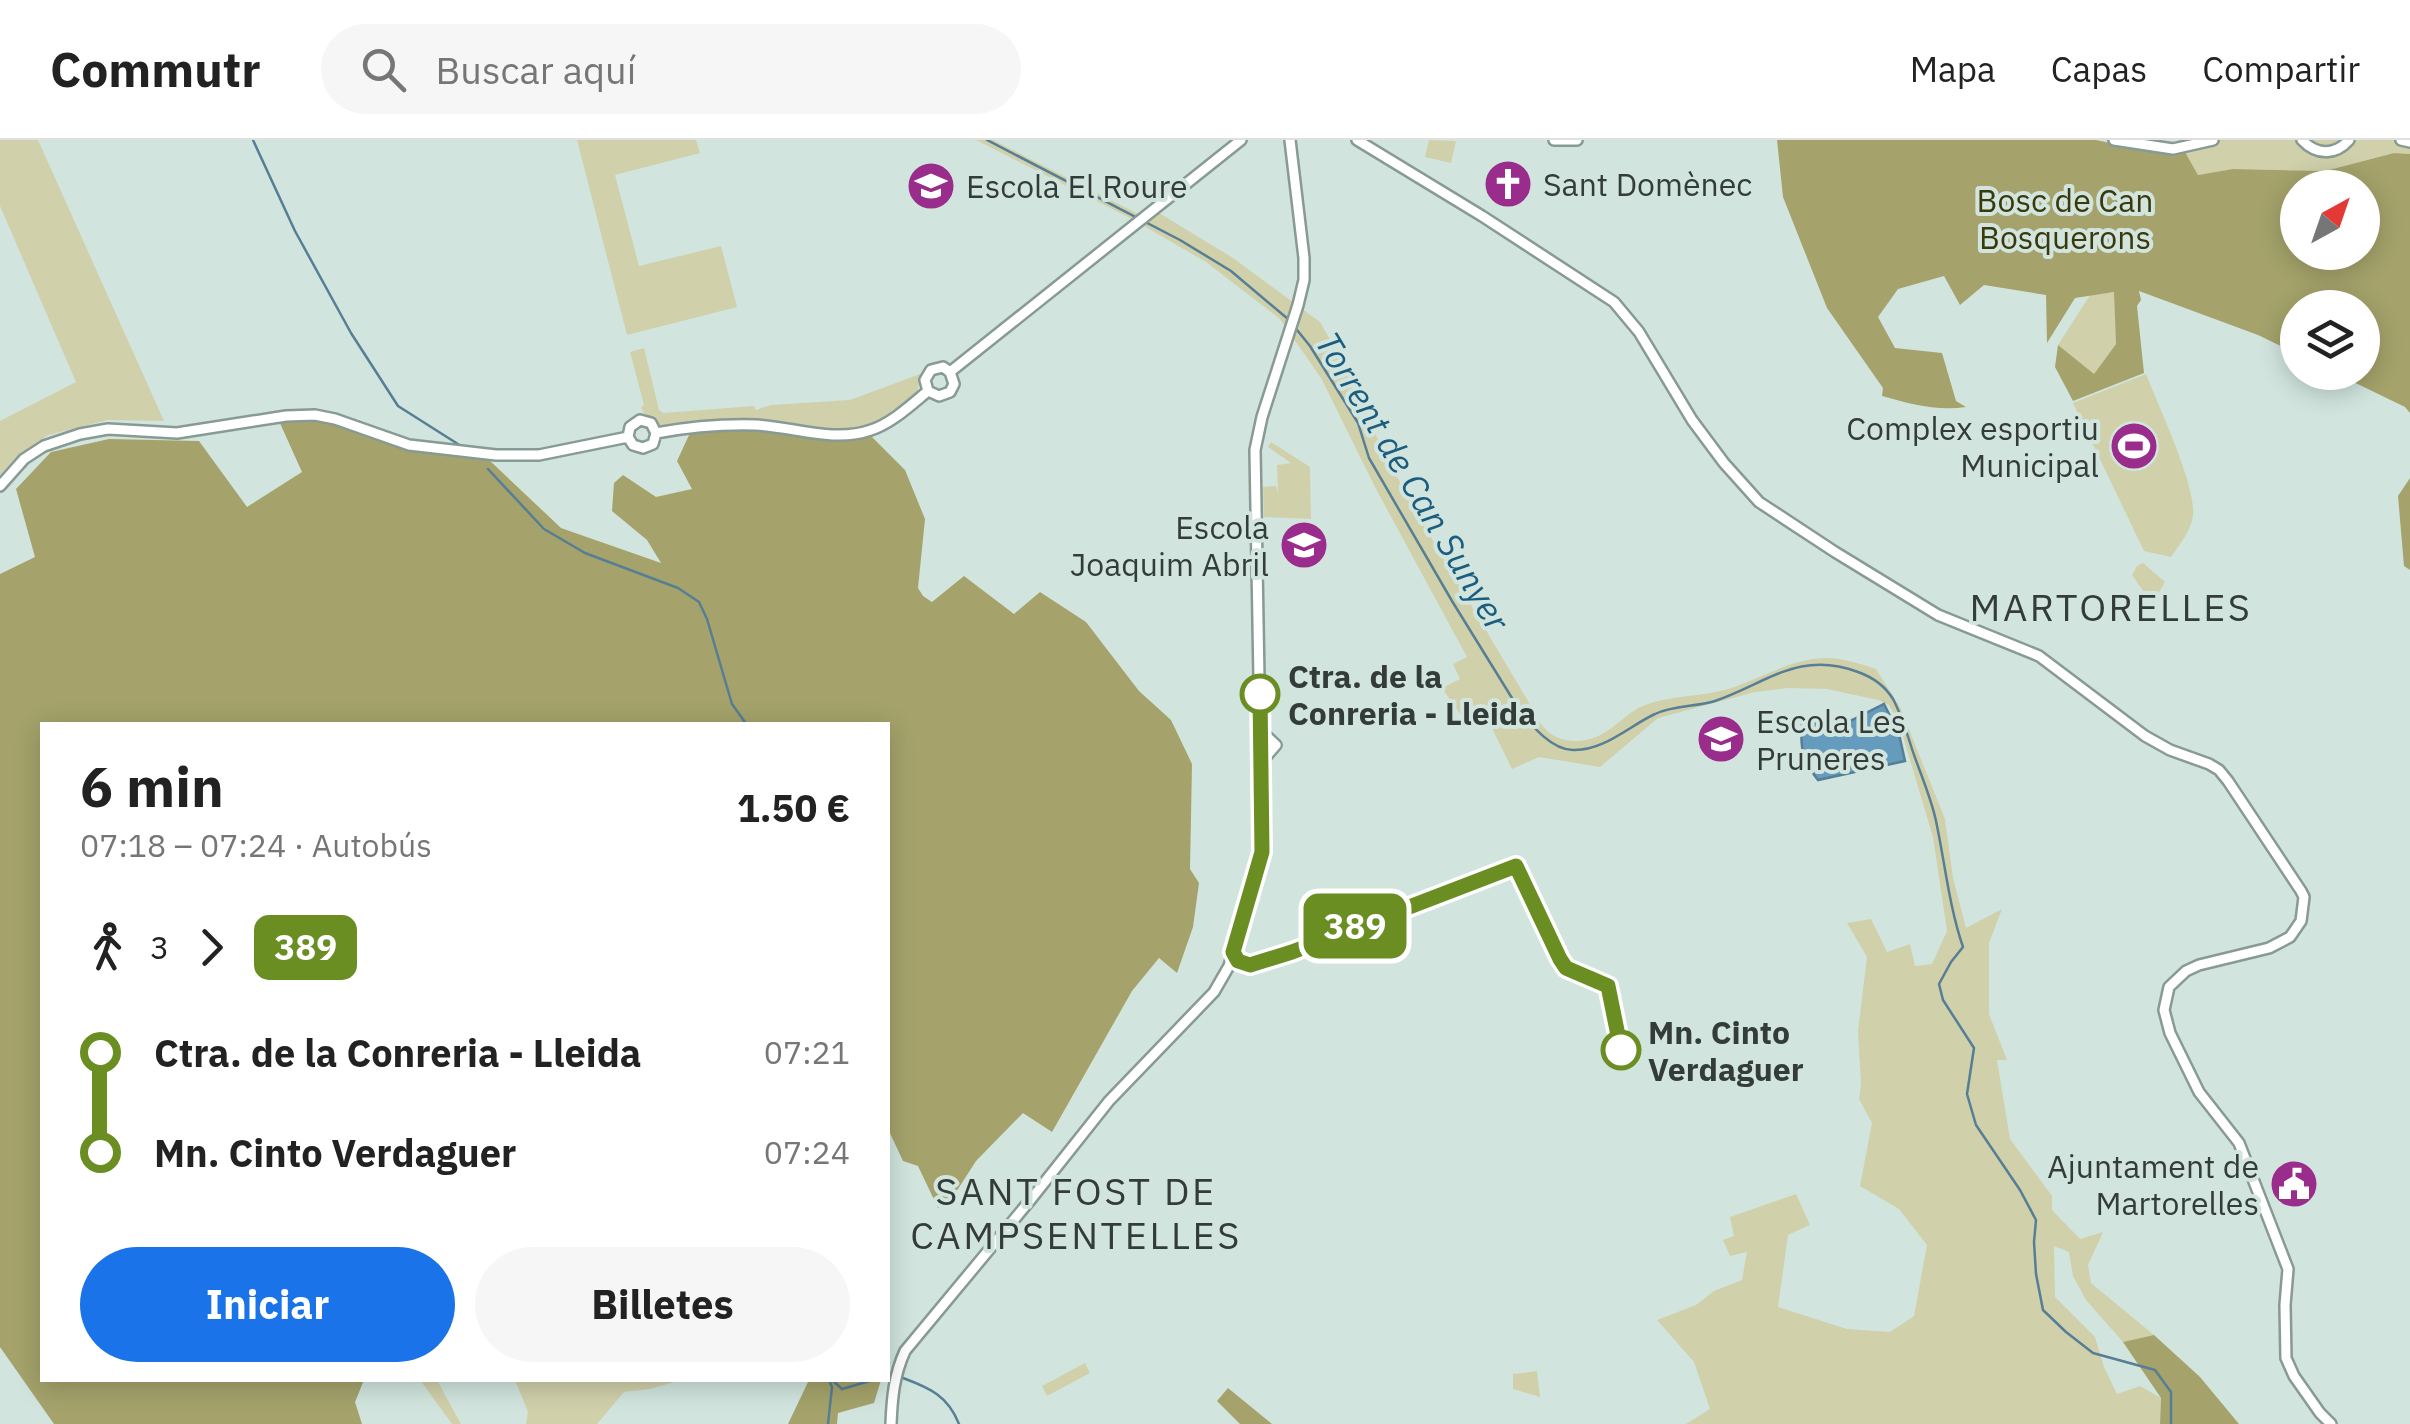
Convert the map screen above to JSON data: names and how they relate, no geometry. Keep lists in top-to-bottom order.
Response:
{
  "districts": ["MARTORELLES", "SANT FOST DE CAMPSENTELLES"],
  "water": ["Torrent de Can Sunyer"],
  "parks": ["Bosc de Can Bosquerons"],
  "places": {
    "church": ["Sant Domènec"],
    "school or university": ["Escola El Roure", "Escola Joaquim Abril", "Escola Les Pruneres"],
    "sports": ["Complex esportiu Municipal"],
    "other": ["Ctra. de la Conreria - Lleida", "Mn. Cinto Verdaguer"],
    "public building": ["Ajuntament de Martorelles"]
  },
  "lines": ["bus line 389"],
  "north": "top right",
  "page": {
    "header": "Commutr",
    "search": "Buscar aquí",
    "nav": ["Mapa", "Capas", "Compartir"],
    "on_map": "389",
    "heading": ["6 min", "07:18 – 07:24 · Autobús", "1.50 €"],
    "legs": ["3", "389"],
    "list": [
      {
        "name": "Ctra. de la Conreria - Lleida",
        "value": "07:21"
      },
      {
        "name": "Mn. Cinto Verdaguer",
        "value": "07:24"
      }
    ],
    "buttons": ["Iniciar", "Billetes"]
  }
}
